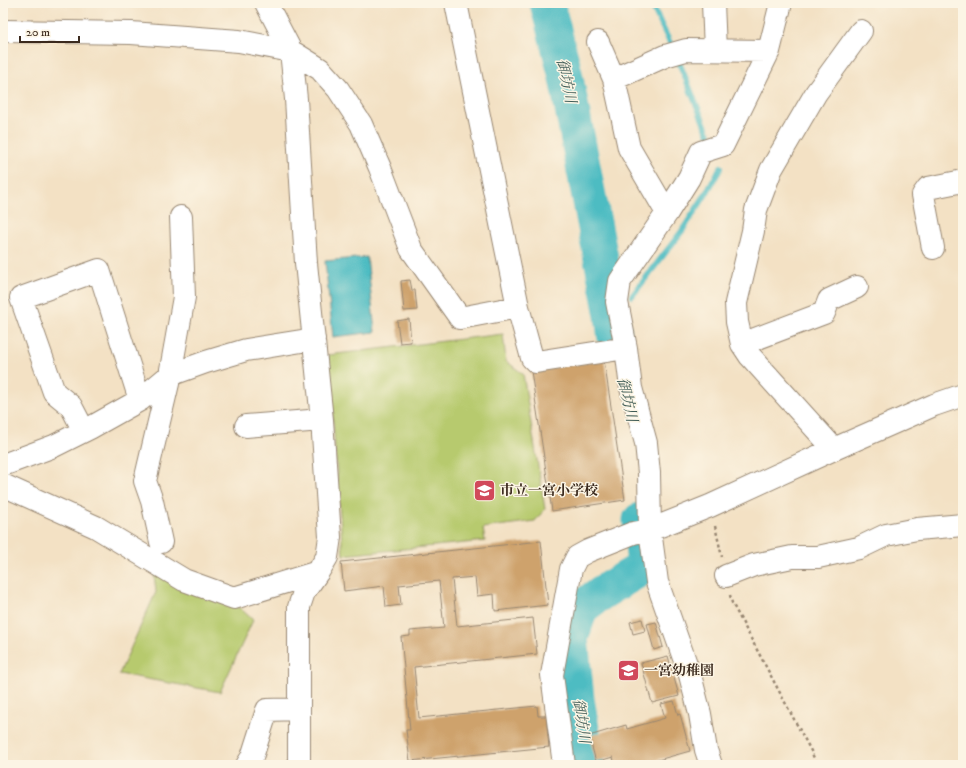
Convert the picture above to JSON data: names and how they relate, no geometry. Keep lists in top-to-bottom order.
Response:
{
  "water": ["御坊川"],
  "places": {
    "school or university": ["市立一宮小学校", "一宮幼稚園"]
  },
  "scale_bar": "20 m"
}
